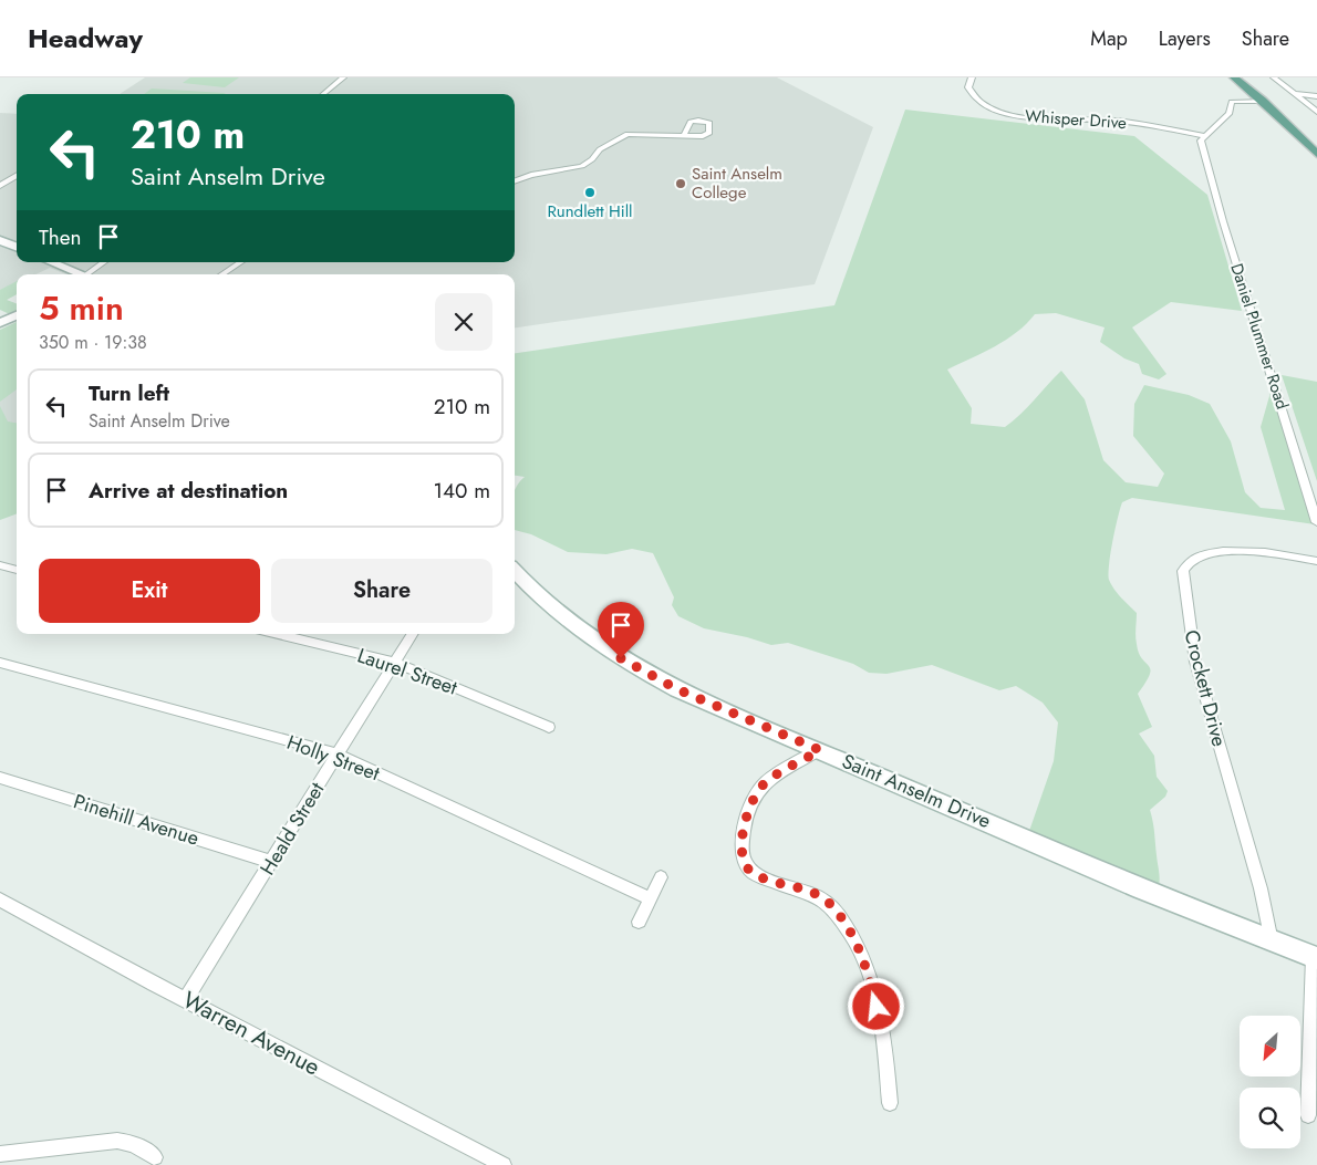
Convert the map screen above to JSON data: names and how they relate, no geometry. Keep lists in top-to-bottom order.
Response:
{
  "streets": {
    "street": [
      "Whisper Drive",
      "Daniel Plummer Road",
      "Laurel Street",
      "Crockett Drive",
      "Holly Street",
      "Saint Anselm Drive",
      "Pinehill Avenue",
      "Heald Street",
      "Warren Avenue"
    ]
  },
  "crossings": [
    ["Whisper Drive", "Daniel Plummer Road"],
    ["Laurel Street", "Heald Street"],
    ["Crockett Drive", "Saint Anselm Drive"],
    ["Holly Street", "Heald Street"],
    ["Pinehill Avenue", "Heald Street"],
    ["Heald Street", "Warren Avenue"]
  ],
  "places": ["Saint Anselm College", "Rundlett Hill"],
  "north": "bottom left",
  "page": {
    "header": "Headway",
    "nav": ["Map", "Layers", "Share"],
    "turn": ["210 m", "Saint Anselm Drive"],
    "then": "Then",
    "heading": ["5 min", "350 m · 19:38"],
    "list": [
      {
        "name": "Turn left",
        "note": "Saint Anselm Drive",
        "value": "210 m"
      },
      {
        "name": "Arrive at destination",
        "value": "140 m"
      }
    ],
    "buttons": ["Exit", "Share"]
  }
}
